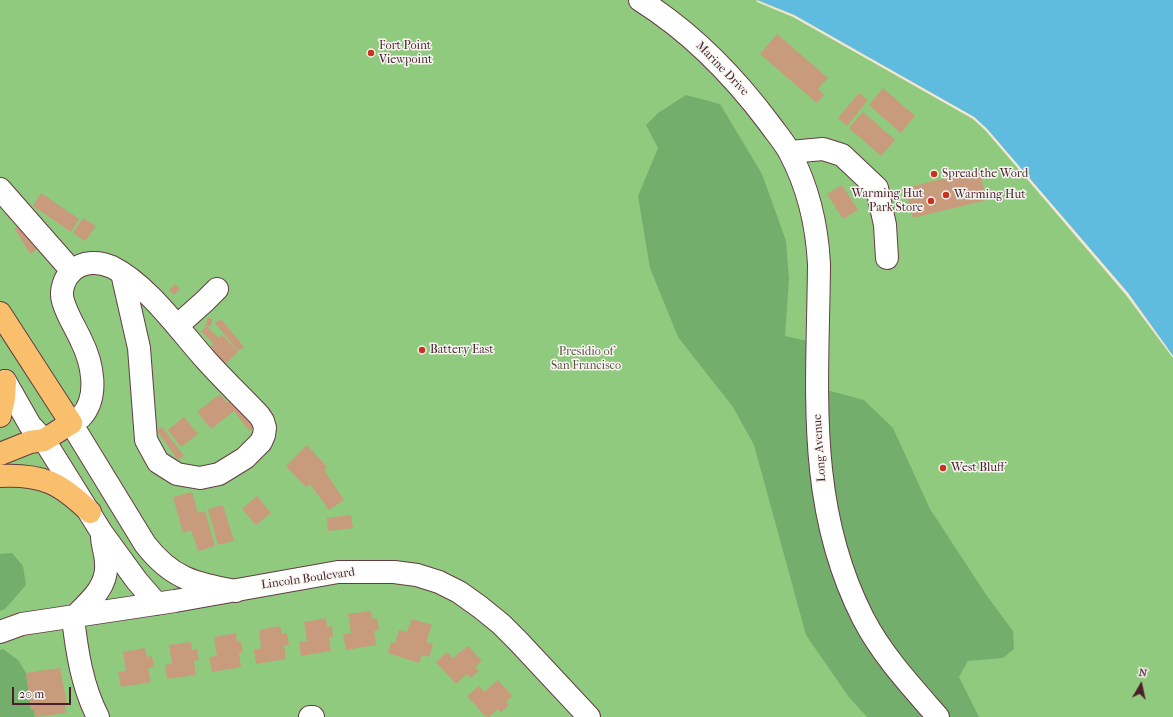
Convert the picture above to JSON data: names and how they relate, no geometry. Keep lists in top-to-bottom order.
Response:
{
  "streets": {
    "street": ["Marine Drive", "Long Avenue", "Lincoln Boulevard"]
  },
  "crossings": [
    ["Marine Drive", "Long Avenue"]
  ],
  "parks": ["Presidio of San Francisco"],
  "places": [
    "Fort Point Viewpoint",
    "Spread the Word",
    "Warming Hut",
    "Warming Hut Park Store",
    "Battery East",
    "West Bluff"
  ],
  "scale_bar": "20 m",
  "north": "top"
}
